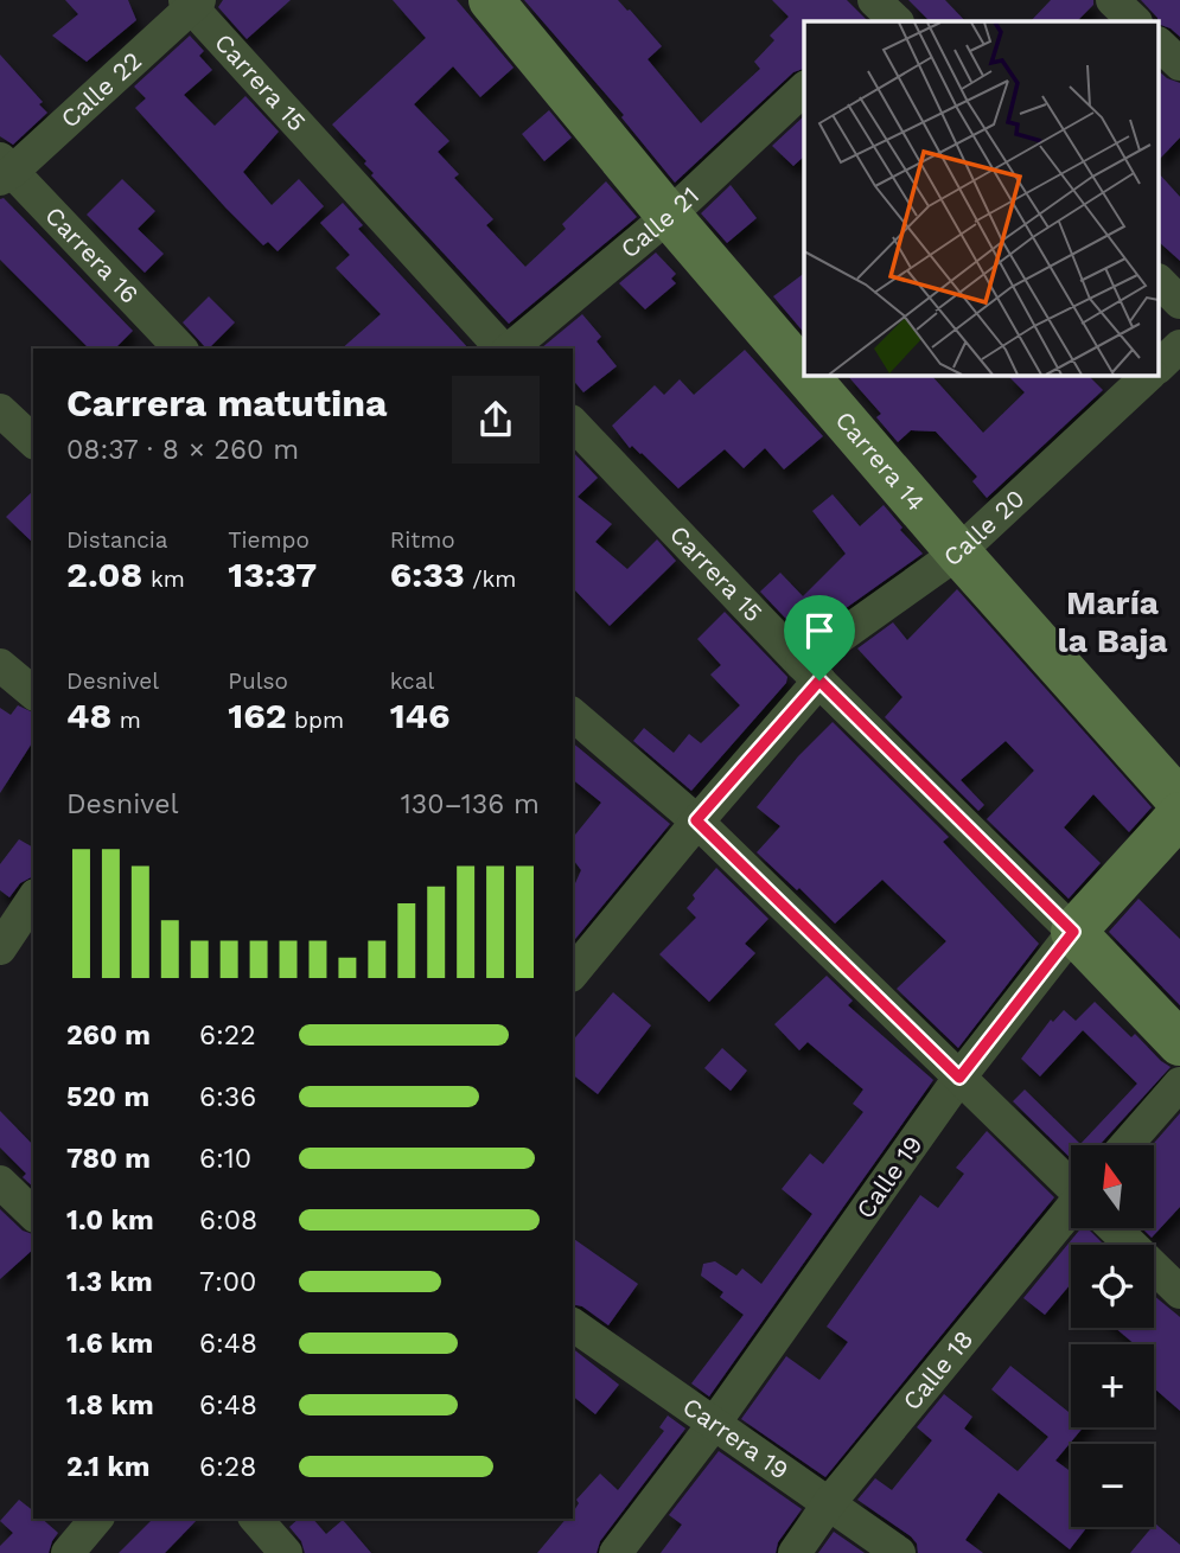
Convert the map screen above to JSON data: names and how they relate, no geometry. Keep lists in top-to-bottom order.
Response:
{
  "streets": {
    "street": [
      "Carrera 15",
      "Calle 22",
      "Calle 21",
      "Carrera 16",
      "Carrera 14",
      "Calle 20",
      "Calle 19",
      "Calle 18",
      "Carrera 19"
    ]
  },
  "crossings": [
    ["Carrera 15", "Calle 22"],
    ["Carrera 15", "Calle 20"],
    ["Carrera 15", "Calle 19"],
    ["Calle 22", "Carrera 16"],
    ["Calle 21", "Carrera 14"],
    ["Carrera 14", "Calle 20"],
    ["Carrera 14", "Calle 19"],
    ["Calle 19", "Carrera 19"],
    ["Calle 18", "Carrera 19"]
  ],
  "districts": ["María la Baja"],
  "north": "top",
  "page": {
    "heading": ["Carrera matutina", "08:37 · 8 × 260 m"],
    "stats": [
      ["Distancia", "2.08 km"],
      ["Tiempo", "13:37"],
      ["Ritmo", "6:33 /km"],
      ["Desnivel", "48 m"],
      ["Pulso", "162 bpm"],
      ["kcal", "146"]
    ],
    "chart": ["Desnivel", "130–136 m"],
    "list": [
      {
        "name": "260 m",
        "note": "6:22"
      },
      {
        "name": "520 m",
        "note": "6:36"
      },
      {
        "name": "780 m",
        "note": "6:10"
      },
      {
        "name": "1.0 km",
        "note": "6:08"
      },
      {
        "name": "1.3 km",
        "note": "7:00"
      },
      {
        "name": "1.6 km",
        "note": "6:48"
      },
      {
        "name": "1.8 km",
        "note": "6:48"
      },
      {
        "name": "2.1 km",
        "note": "6:28"
      }
    ],
    "map_buttons": ["+", "−"]
  }
}
